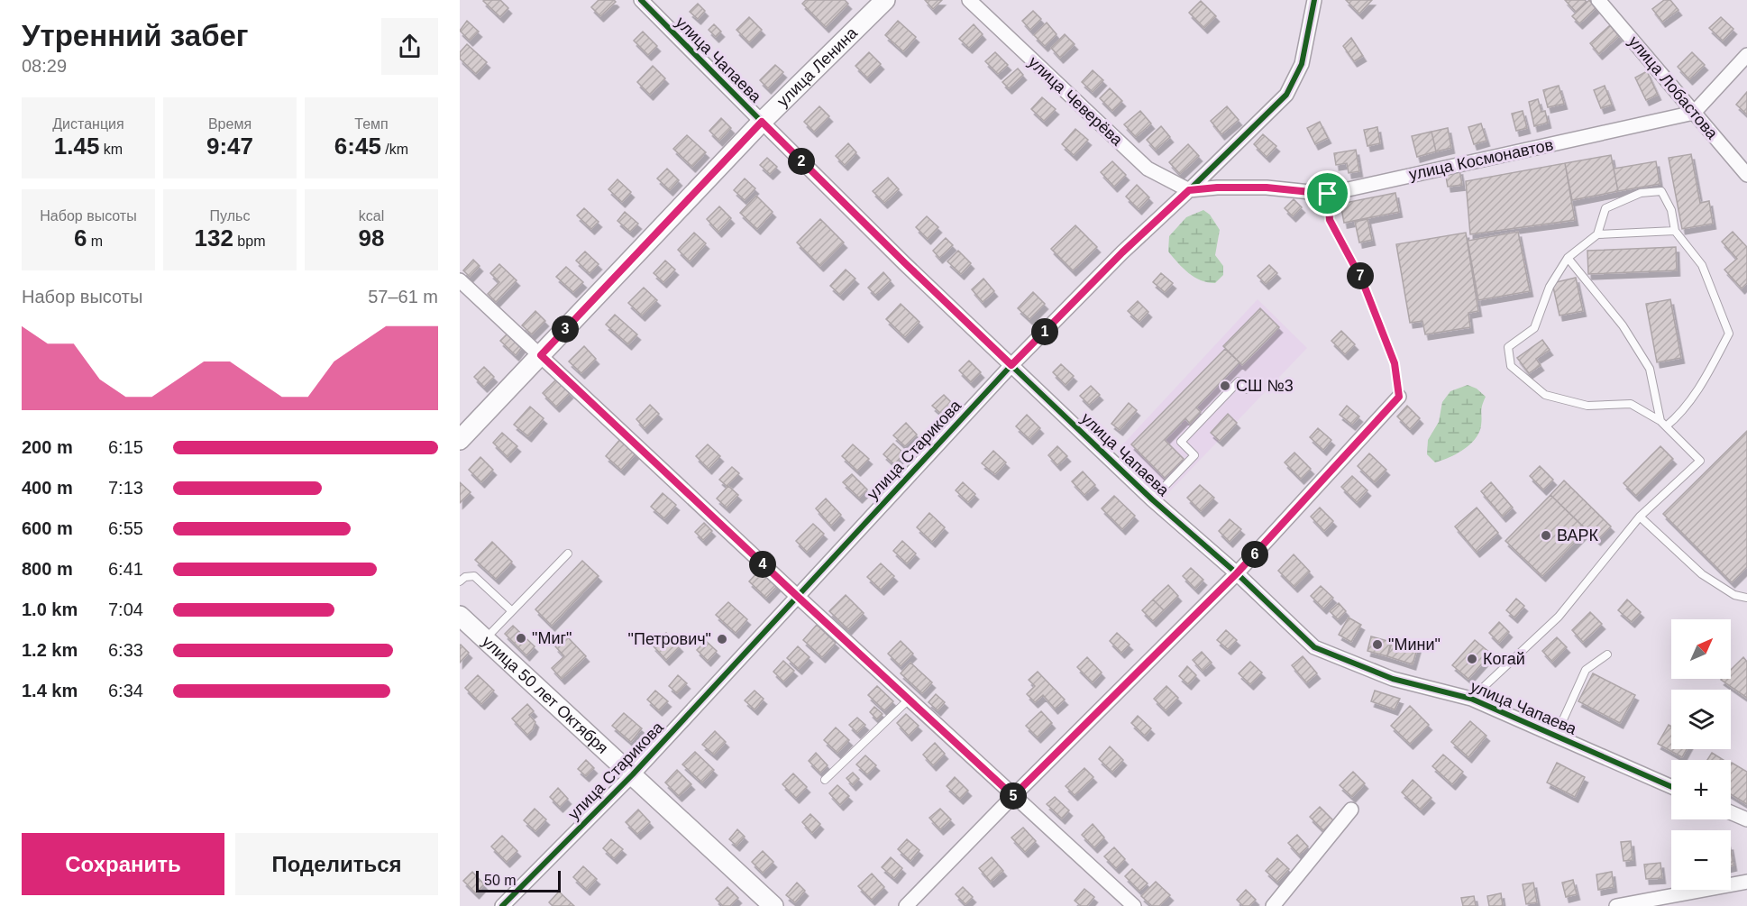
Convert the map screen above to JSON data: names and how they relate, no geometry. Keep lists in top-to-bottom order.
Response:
{
  "streets": {
    "street": [
      "улица Чапаева",
      "улица Ленина",
      "улица Лобастова",
      "улица Чеверёва",
      "улица Космонавтов",
      "улица Старикова",
      "улица 50 лет Октября"
    ]
  },
  "crossings": [
    ["улица Чапаева", "улица Ленина"],
    ["улица Чапаева", "улица Старикова"],
    ["улица Лобастова", "улица Космонавтов"],
    ["улица Чеверёва", "улица Космонавтов"],
    ["улица Чеверёва", "улица Старикова"],
    ["улица Космонавтов", "улица Старикова"],
    ["улица Старикова", "улица 50 лет Октября"]
  ],
  "places": [
    "СШ №3",
    "ВАРК",
    "\"Миг\"",
    "\"Петрович\"",
    "\"Мини\"",
    "Когай"
  ],
  "scale_bar": "50 m",
  "north": "top right",
  "page": {
    "heading": ["Утренний забег", "08:29"],
    "stats": [
      ["Дистанция", "1.45 km"],
      ["Время", "9:47"],
      ["Темп", "6:45 /km"],
      ["Набор высоты", "6 m"],
      ["Пульс", "132 bpm"],
      ["kcal", "98"]
    ],
    "pins": [
      "2",
      "7",
      "3",
      "1",
      "6",
      "4",
      "5"
    ],
    "chart": ["Набор высоты", "57–61 m"],
    "list": [
      {
        "name": "200 m",
        "note": "6:15"
      },
      {
        "name": "400 m",
        "note": "7:13"
      },
      {
        "name": "600 m",
        "note": "6:55"
      },
      {
        "name": "800 m",
        "note": "6:41"
      },
      {
        "name": "1.0 km",
        "note": "7:04"
      },
      {
        "name": "1.2 km",
        "note": "6:33"
      },
      {
        "name": "1.4 km",
        "note": "6:34"
      }
    ],
    "map_buttons": ["+", "−"],
    "buttons": ["Сохранить", "Поделиться"],
    "scale": "50 m"
  }
}
